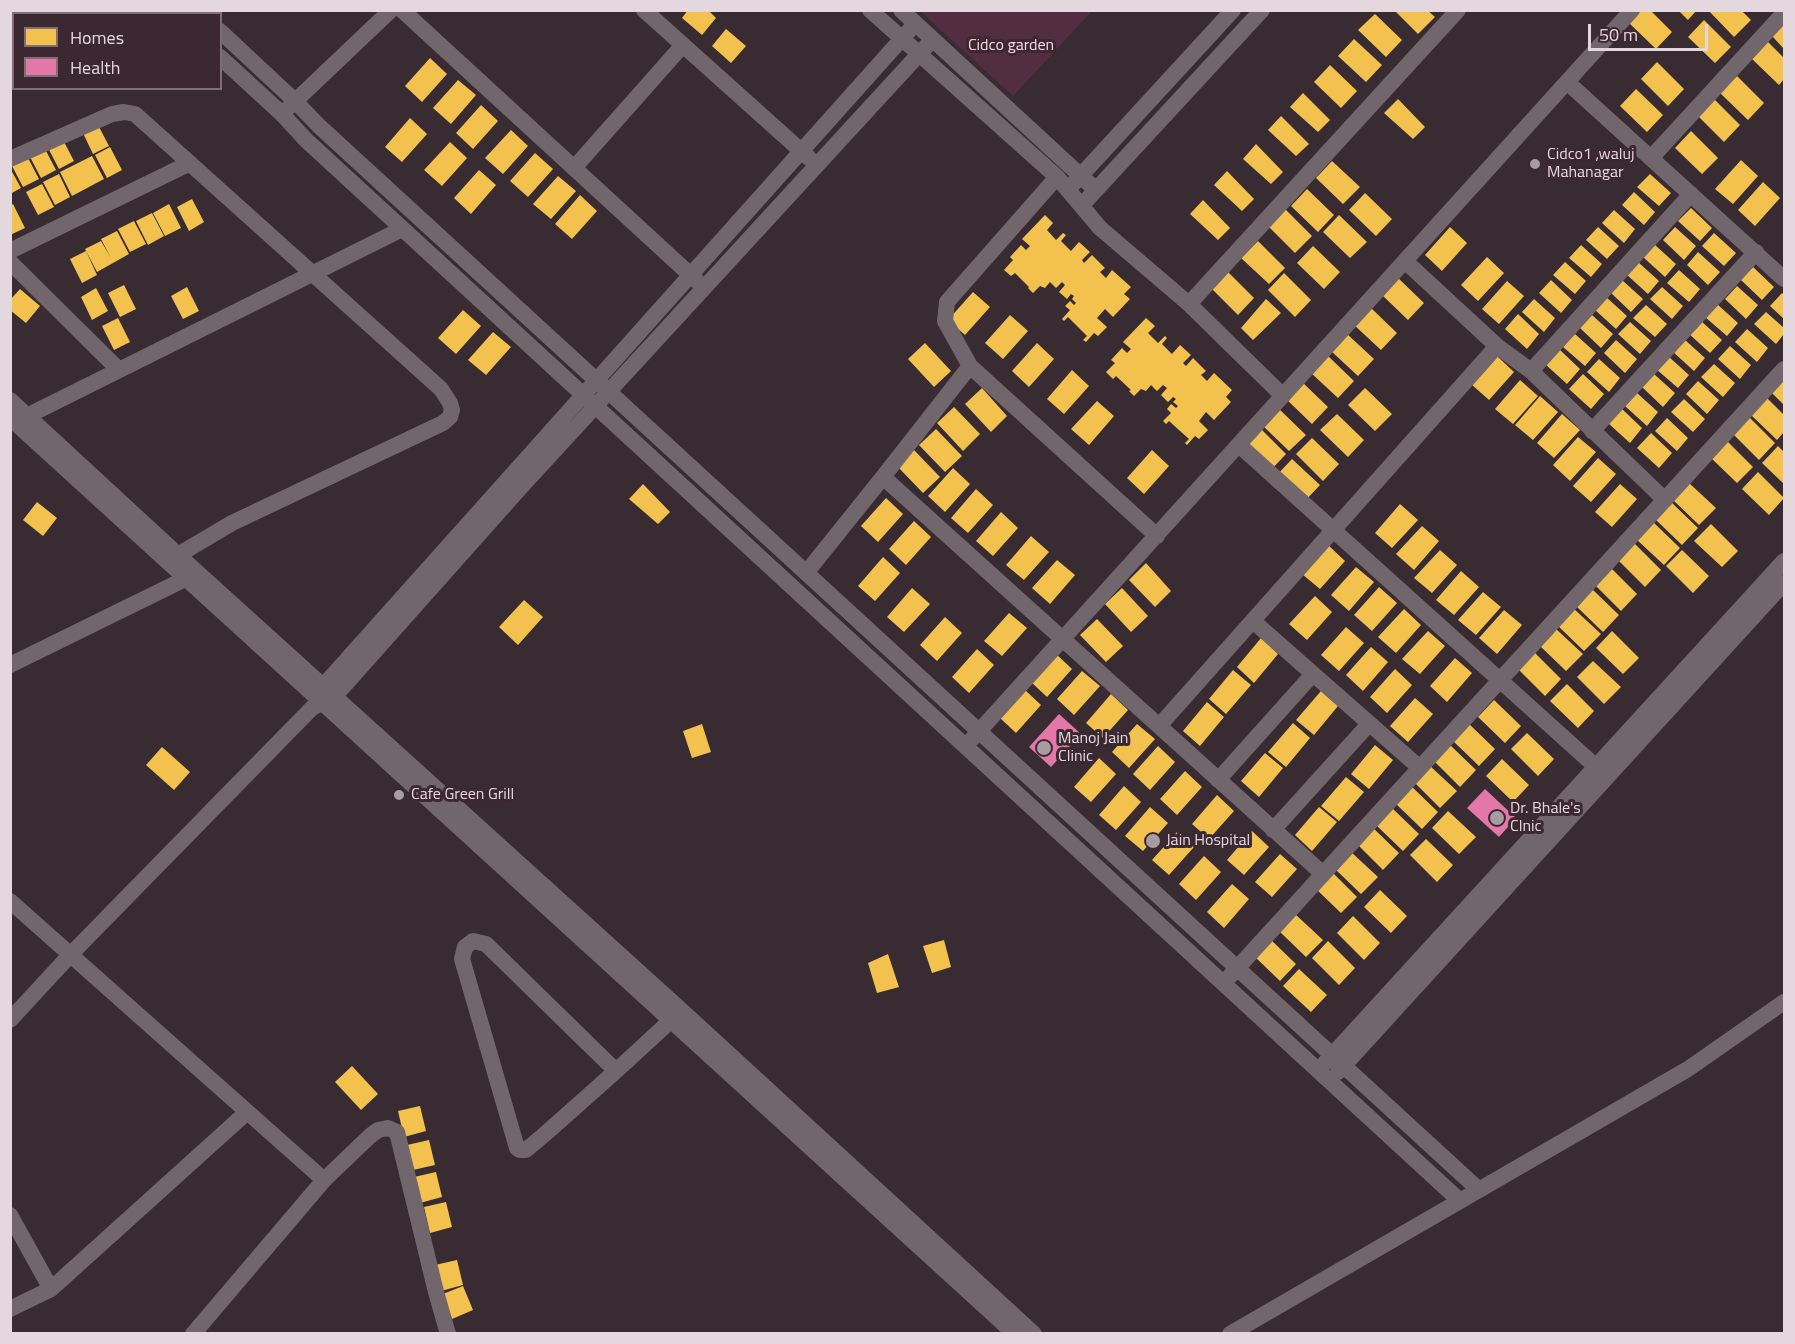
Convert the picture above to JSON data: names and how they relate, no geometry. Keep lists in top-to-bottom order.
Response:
{
  "parks": ["Cidco garden"],
  "places": [
    "Cidco1 ,waluj Mahanagar",
    "Manoj Jain Clinic",
    "Cafe Green Grill",
    "Dr. Bhale's Clnic",
    "Jain Hospital"
  ],
  "legend": ["Homes", "Health"],
  "scale_bar": "50 m"
}
